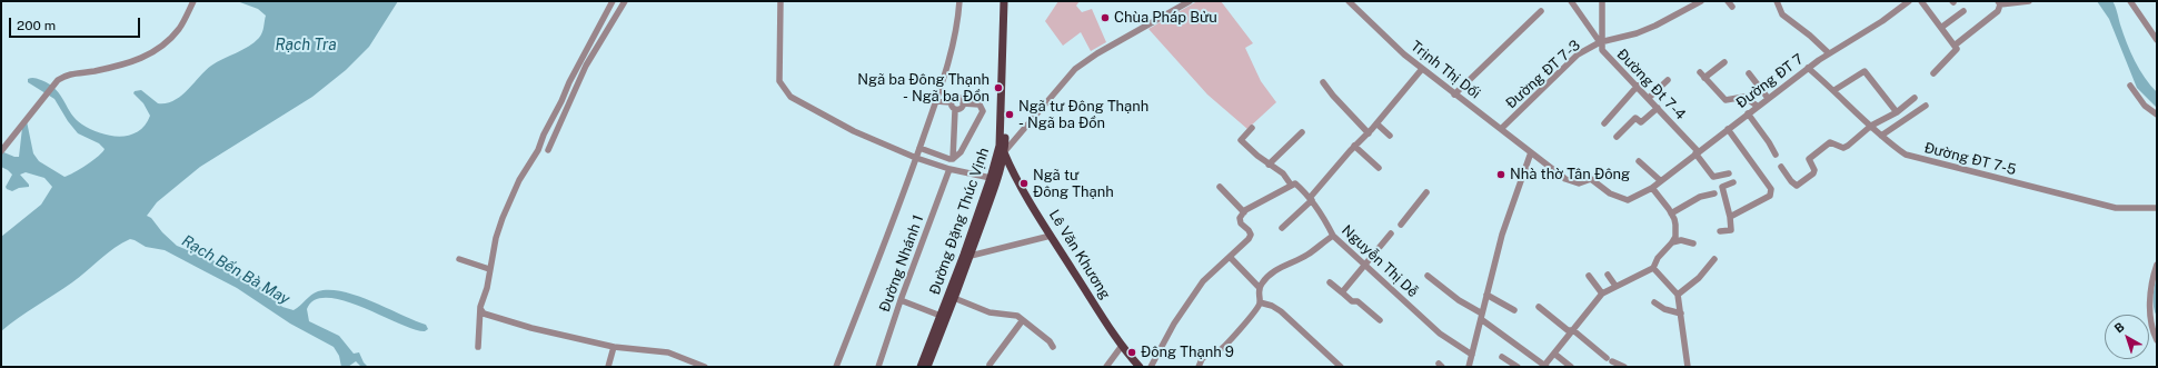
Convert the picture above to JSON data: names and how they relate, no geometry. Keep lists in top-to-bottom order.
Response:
{
  "streets": {
    "main road": ["Đường Đặng Thúc Vịnh", "Lê Văn Khương"],
    "street": [
      "Trịnh Thị Dối",
      "Đường ĐT 7-3",
      "Đường ĐT 7",
      "Đường Đt 7-4",
      "Đường ĐT 7-5",
      "Nguyễn Thị Dễ",
      "Đường Nhánh 1"
    ]
  },
  "crossings": [
    ["Trịnh Thị Dối", "Đường ĐT 7-3"],
    ["Trịnh Thị Dối", "Đường ĐT 7"],
    ["Đường ĐT 7-3", "Đường Đt 7-4"],
    ["Đường ĐT 7", "Đường Đt 7-4"],
    ["Đường ĐT 7", "Đường ĐT 7-5"],
    ["Đường Đặng Thúc Vịnh", "Lê Văn Khương"]
  ],
  "water": ["Rạch Tra", "Rạch Bến Bà May"],
  "places": [
    "Chùa Pháp Bửu",
    "Ngã ba Đông Thạnh - Ngã ba Đồn",
    "Ngã tư Đông Thạnh - Ngã ba Đồn",
    "Nhà thờ Tân Đông",
    "Ngã tư Đông Thạnh",
    "Đông Thạnh 9"
  ],
  "scale_bar": "200 m",
  "north": "top left"
}
